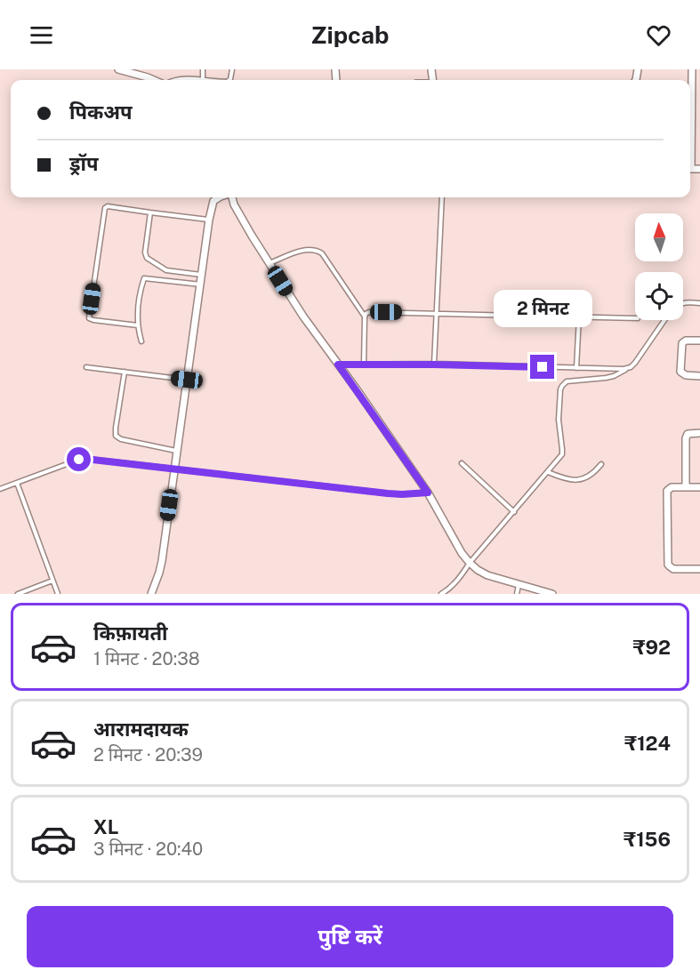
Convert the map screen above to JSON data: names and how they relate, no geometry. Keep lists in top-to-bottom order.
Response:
{
  "north": "top",
  "page": {
    "header": "Zipcab",
    "banner": ["पिकअप", "ड्रॉप"],
    "bubble": "2 मिनट",
    "list": [
      {
        "name": "किफ़ायती",
        "note": "1 मिनट · 20:38",
        "value": "₹92"
      },
      {
        "name": "आरामदायक",
        "note": "2 मिनट · 20:39",
        "value": "₹124"
      },
      {
        "name": "XL",
        "note": "3 मिनट · 20:40",
        "value": "₹156"
      }
    ],
    "buttons": "पुष्टि करें"
  }
}
